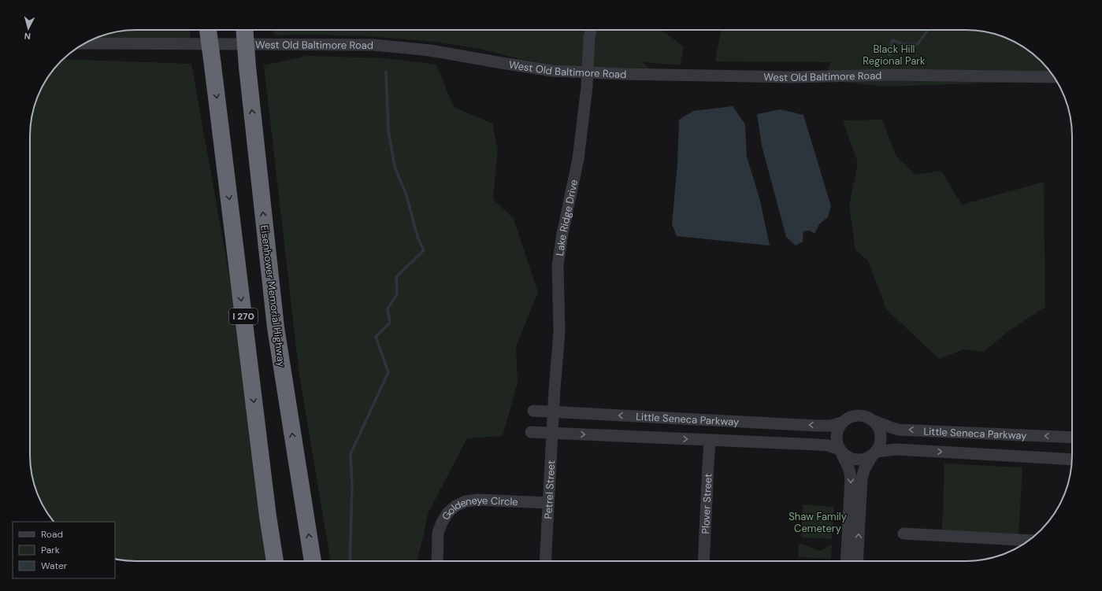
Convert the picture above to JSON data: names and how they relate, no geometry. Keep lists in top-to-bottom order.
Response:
{
  "streets": {
    "highway": ["Eisenhower Memorial Highway", "I 270"],
    "street": [
      "West Old Baltimore Road",
      "Lake Ridge Drive",
      "Little Seneca Parkway",
      "Petrel Street",
      "Plover Street",
      "Goldeneye Circle"
    ]
  },
  "crossings": [
    ["West Old Baltimore Road", "Lake Ridge Drive"],
    ["Lake Ridge Drive", "Little Seneca Parkway"],
    ["Lake Ridge Drive", "Petrel Street"],
    ["Little Seneca Parkway", "Petrel Street"],
    ["Little Seneca Parkway", "Plover Street"],
    ["Petrel Street", "Goldeneye Circle"]
  ],
  "parks": ["Black Hill Regional Park", "Shaw Family Cemetery"],
  "legend": ["Road", "Park", "Water"],
  "north": "bottom"
}
